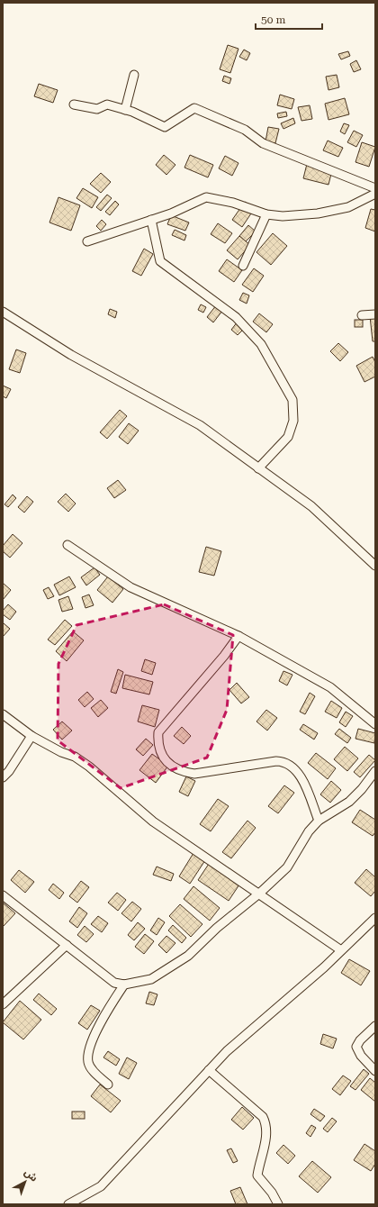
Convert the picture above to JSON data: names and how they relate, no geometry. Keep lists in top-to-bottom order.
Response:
{
  "scale_bar": "50 m",
  "north": "top right"
}
